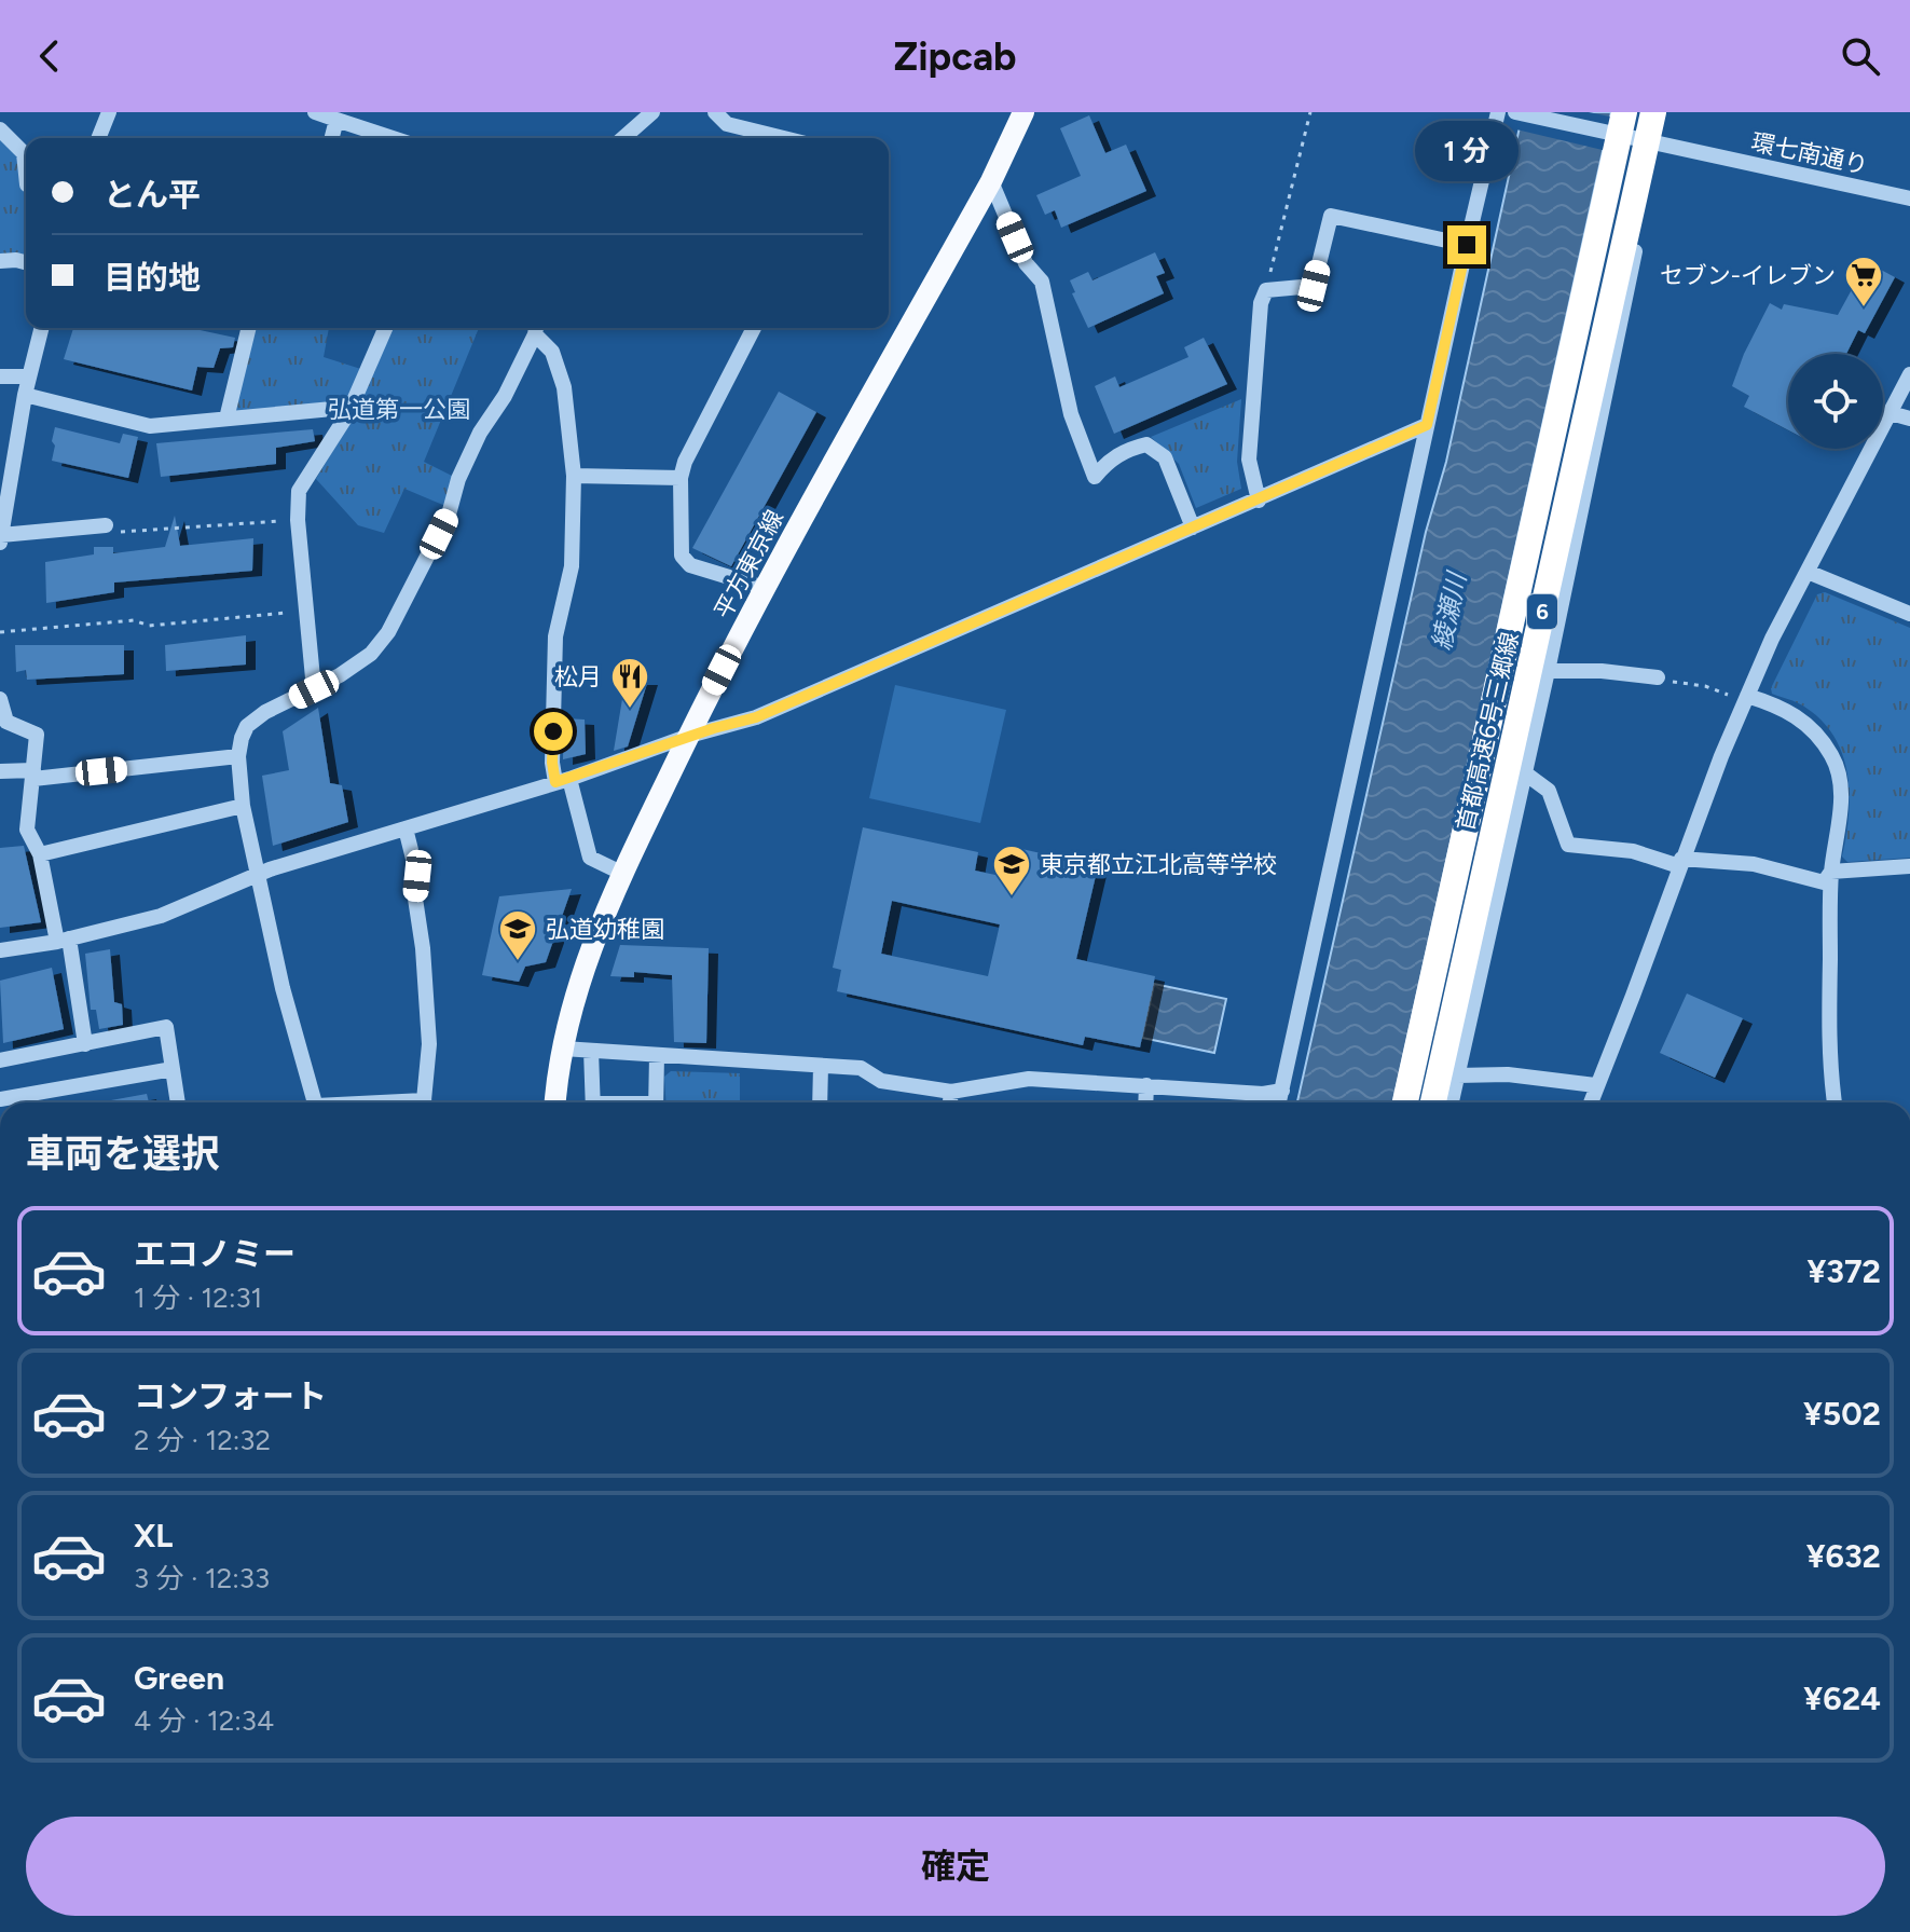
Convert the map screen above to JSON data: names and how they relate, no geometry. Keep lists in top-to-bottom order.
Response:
{
  "streets": {
    "highway": ["6", "首都高速6号三郷線"],
    "main road": ["平方東京線"],
    "street": ["環七南通り"]
  },
  "water": ["綾瀬川"],
  "parks": ["弘道第一公園"],
  "places": {
    "supermarket": ["セブン-イレブン"],
    "restaurant": ["松月"],
    "school or university": ["東京都立江北高等学校", "弘道幼稚園"]
  },
  "page": {
    "header": "Zipcab",
    "bubble": "1 分",
    "banner": ["とん平", "目的地"],
    "heading": "車両を選択",
    "list": [
      {
        "name": "エコノミー",
        "note": "1 分 · 12:31",
        "value": "¥372"
      },
      {
        "name": "コンフォート",
        "note": "2 分 · 12:32",
        "value": "¥502"
      },
      {
        "name": "XL",
        "note": "3 分 · 12:33",
        "value": "¥632"
      },
      {
        "name": "Green",
        "note": "4 分 · 12:34",
        "value": "¥624"
      }
    ],
    "buttons": "確定"
  }
}
